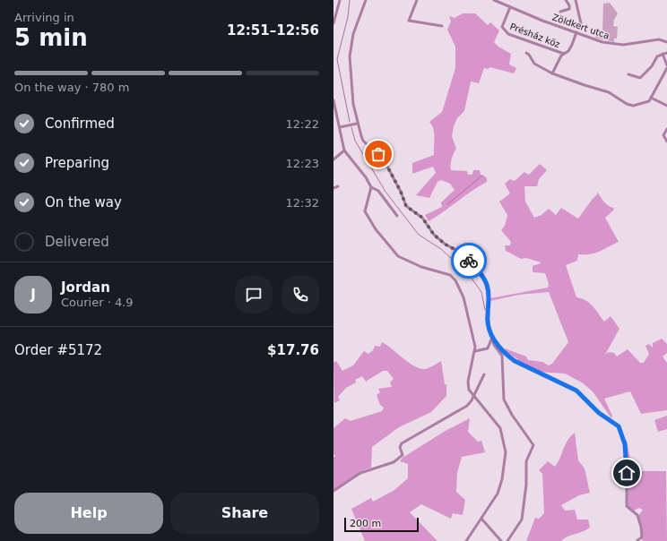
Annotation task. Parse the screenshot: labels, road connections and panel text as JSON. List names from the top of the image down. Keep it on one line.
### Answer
{"streets":{"street":["Zöldkert utca","Présház köz"]},"crossings":[["Zöldkert utca","Présház köz"]],"scale_bar":"200 m","page":{"heading":["5 min","Arriving in","12:51–12:56"],"panel":["Jordan","Courier · 4.9","Order #5172","$17.76"],"bar":"On the way · 780 m","list":[["Confirmed","12:22"],["Preparing","12:23"],["On the way","12:32"],"Delivered"],"round":"J","buttons":["Help","Share"],"scale":"200 m"}}
